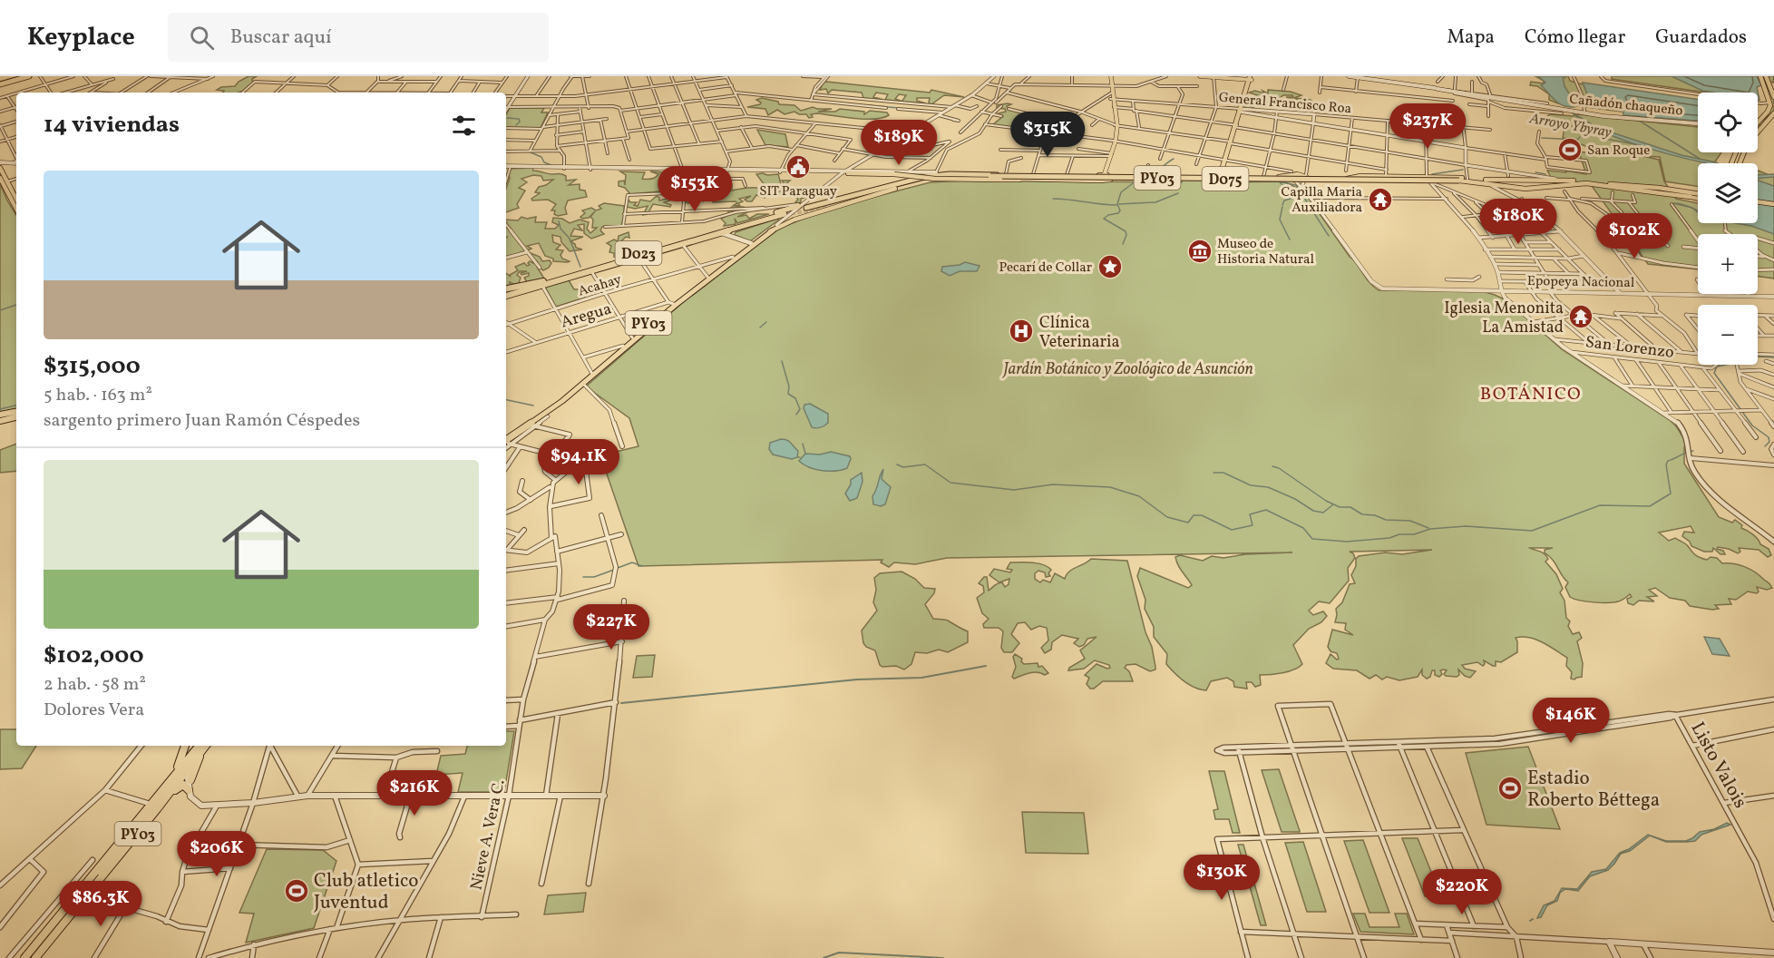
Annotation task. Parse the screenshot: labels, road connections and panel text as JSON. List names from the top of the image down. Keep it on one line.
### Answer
{"streets":{"highway":["PY03","D075","D023"],"main road":["Cañadón chaqueño"],"street":["General Francisco Roa","Epopeya Nacional","Acahay","Aregua","San Lorenzo","Listo Valois","Nieve A. Vera C."]},"crossings":[["PY03","D075"],["PY03","Acahay"],["PY03","Aregua"]],"districts":["BOTÁNICO"],"water":["Arroyo Ybyray"],"parks":["Jardín Botánico y Zoológico de Asunción"],"places":{"sports":["San Roque","Estadio Roberto Béttega","Club atletico Juventud"],"public building":["SIT Paraguay"],"temple":["Capilla Maria Auxiliadora","Iglesia Menonita La Amistad"],"museum":["Museo de Historia Natural"],"place":["Pecarí de Collar"],"hospital":["Clínica Veterinaria"]},"page":{"header":"Keyplace","search":"Buscar aquí","nav":["Mapa","Cómo llegar","Guardados"],"map_buttons":["+","−"],"heading":"14 viviendas","price":["$237K","$315K","$189K","$153K","$180K","$102K","$94.1K","$227K","$146K","$216K","$206K","$130K","$220K","$86.3K"],"list":[{"name":"$315,000","note":"5 hab. · 163 m² · sargento primero Juan Ramón Céspedes"},{"name":"$102,000","note":"2 hab. · 58 m² · Dolores Vera"}]}}
